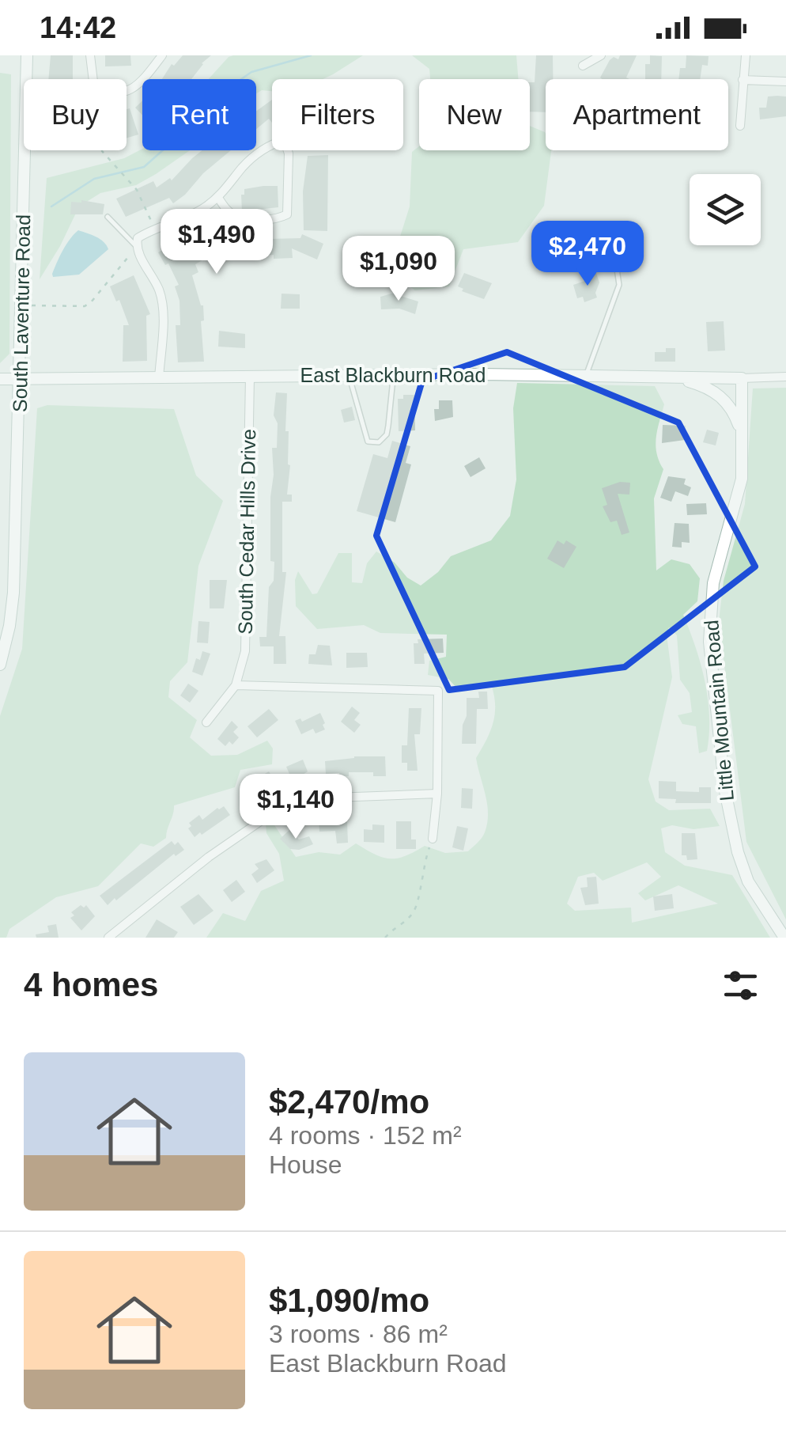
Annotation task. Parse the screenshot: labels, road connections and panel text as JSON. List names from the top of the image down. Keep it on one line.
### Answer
{"streets":{"street":["South Laventure Road","East Blackburn Road","South Cedar Hills Drive","Little Mountain Road"]},"crossings":[["South Laventure Road","East Blackburn Road"],["East Blackburn Road","South Cedar Hills Drive"],["East Blackburn Road","Little Mountain Road"]],"page":{"status":"14:42","chip":["Buy","Rent","Filters","New","Apartment"],"price":["$1,490","$2,470","$1,090","$1,140"],"heading":"4 homes","list":[{"name":"$2,470/mo","note":"4 rooms · 152 m² · House"},{"name":"$1,090/mo","note":"3 rooms · 86 m² · East Blackburn Road"}]}}
